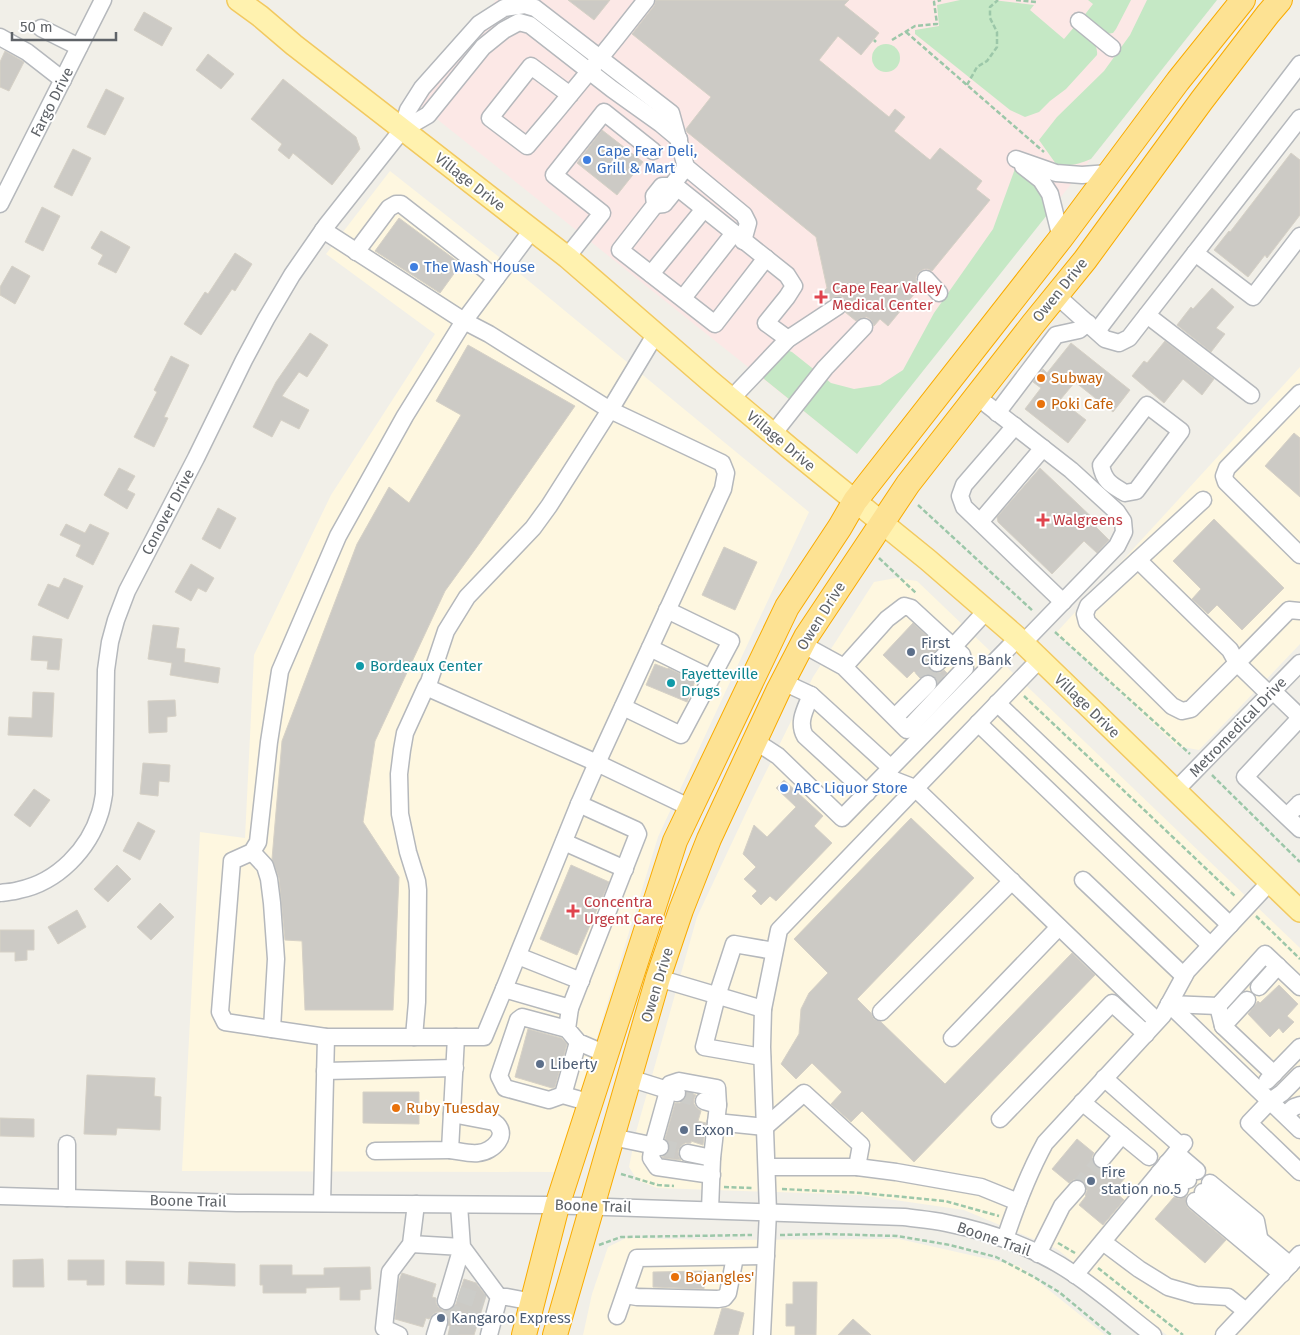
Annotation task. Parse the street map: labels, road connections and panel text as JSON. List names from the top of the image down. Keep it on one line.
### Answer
{"streets":{"highway":["Owen Drive"],"main road":["Village Drive"],"street":["Fargo Drive","Conover Drive","Metromedical Drive","Boone Trail"]},"crossings":[["Village Drive","Owen Drive"],["Village Drive","Conover Drive"],["Village Drive","Metromedical Drive"],["Owen Drive","Boone Trail"]],"places":{"other":["Cape Fear Deli, Grill & Mart","The Wash House","Subway","Poki Cafe","First Citizens Bank","Bordeaux Center","Fayetteville Drugs","ABC Liquor Store","Liberty","Ruby Tuesday","Exxon","Fire station no.5","Bojangles'","Kangaroo Express"],"health":["Cape Fear Valley Medical Center","Walgreens","Concentra Urgent Care"]},"scale_bar":"50 m"}
